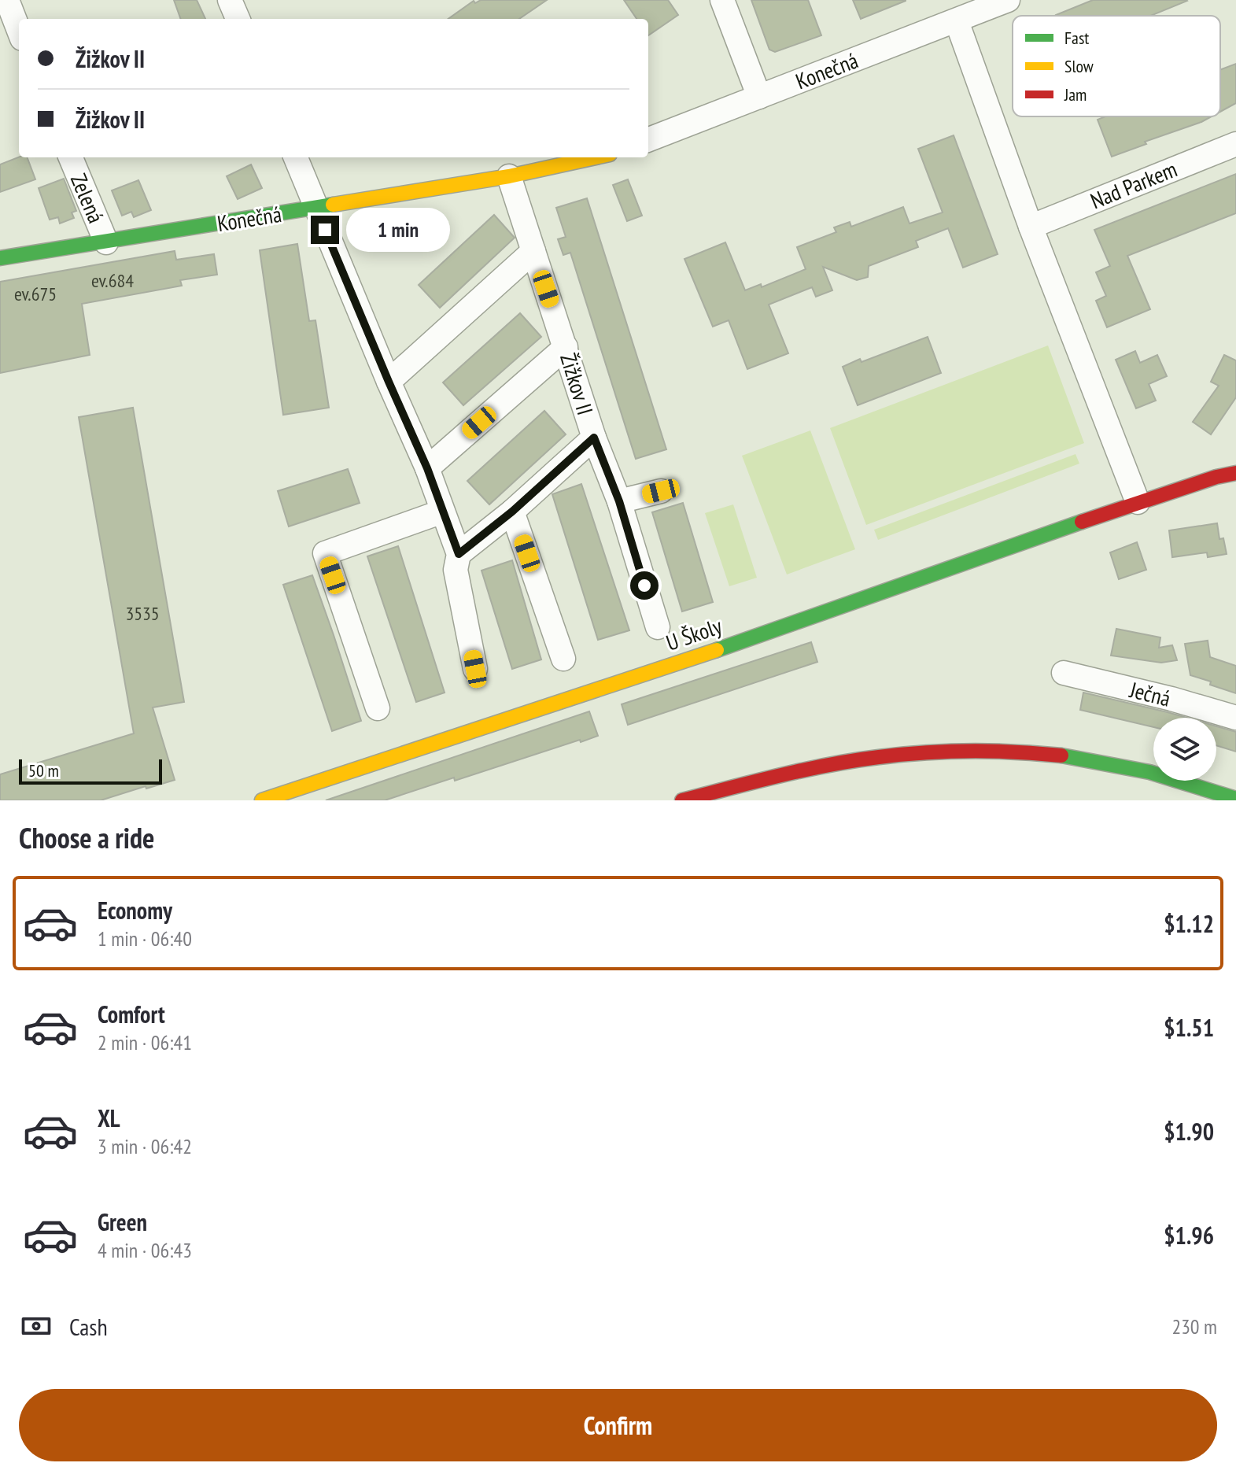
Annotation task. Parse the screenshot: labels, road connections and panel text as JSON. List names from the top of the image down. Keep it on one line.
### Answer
{"streets":{"street":["Konečná","Nad Parkem","Zelená","Žižkov II","U Školy","Ječná"]},"crossings":[["Konečná","Zelená"],["Konečná","Žižkov II"]],"house_numbers":["ev.684","ev.675","3535"],"legend":["Fast","Slow","Jam"],"scale_bar":"50 m","page":{"banner":["Žižkov II","Žižkov II"],"bubble":"1 min","scale":"50 m","heading":"Choose a ride","list":[{"name":"Economy","note":"1 min · 06:40","value":"$1.12"},{"name":"Comfort","note":"2 min · 06:41","value":"$1.51"},{"name":"XL","note":"3 min · 06:42","value":"$1.90"},{"name":"Green","note":"4 min · 06:43","value":"$1.96"}],"pay":["Cash","230 m"],"buttons":"Confirm"}}
